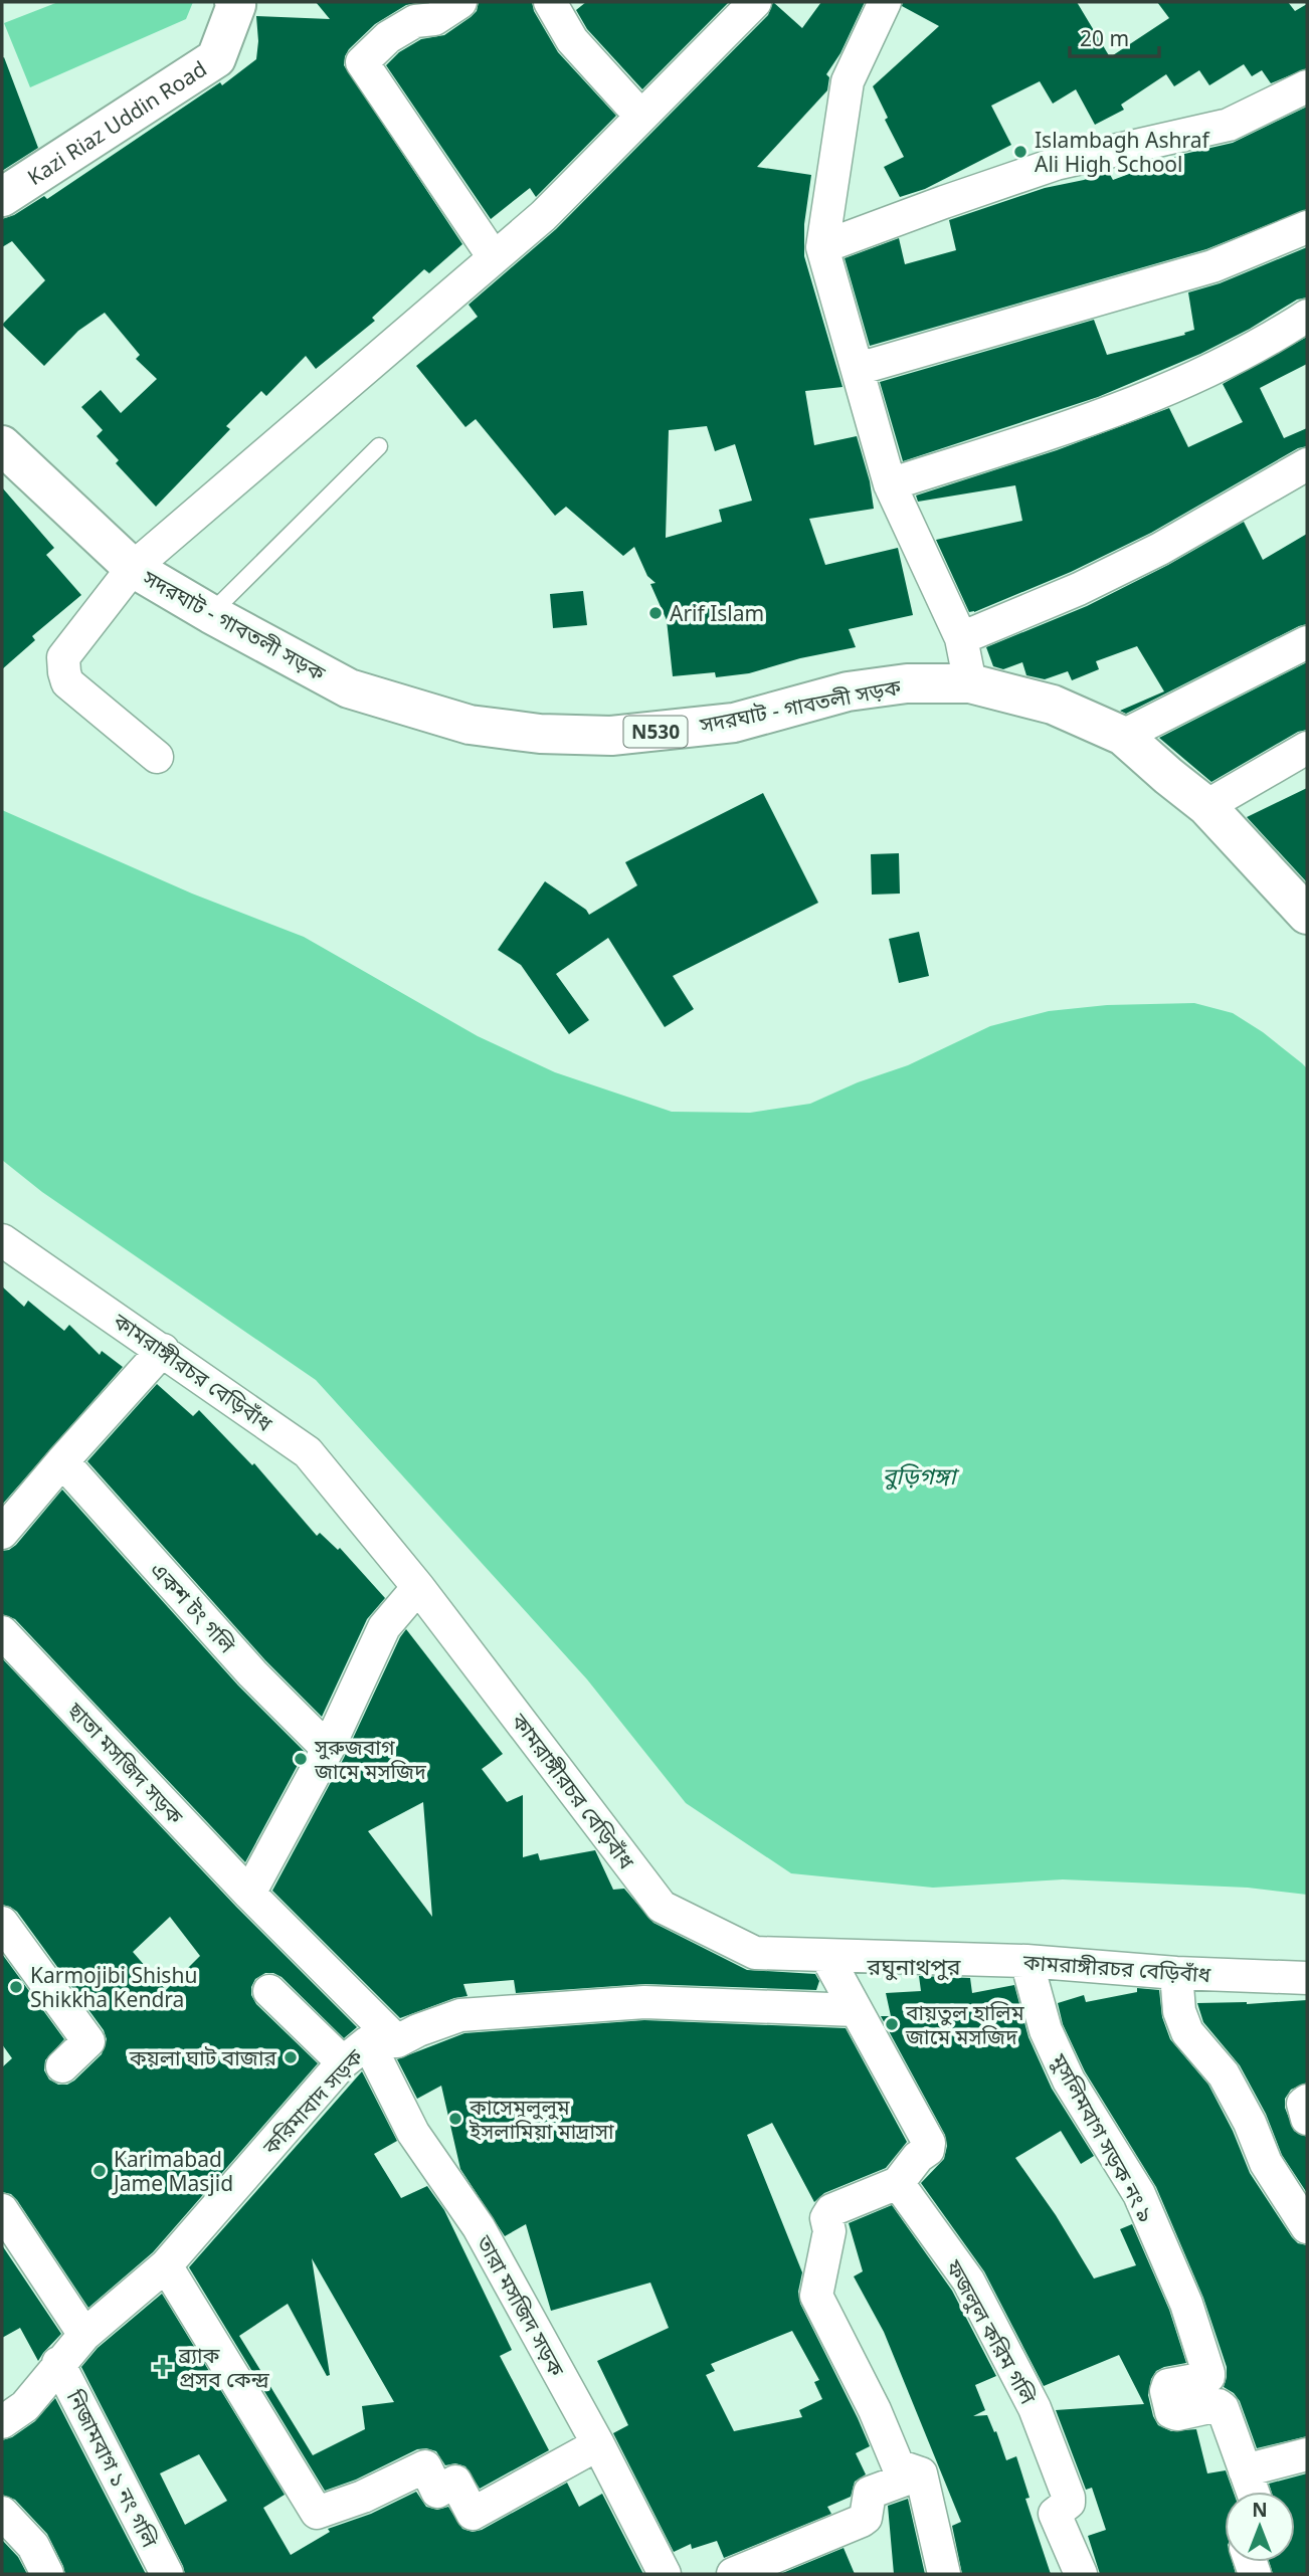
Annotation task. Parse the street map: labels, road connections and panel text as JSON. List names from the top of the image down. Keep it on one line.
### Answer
{"streets":{"main road":["Kazi Riaz Uddin Road","সদরঘাট - গাবতলী সড়ক","N530"],"street":["কামরাঙ্গীরচর বেড়িবাঁধ","একশ টং গলি","ছাতা মসজিদ সড়ক","করিমাবাদ সড়ক","মুসলিমবাগ সড়ক নং ৯","তারা মসজিদ সড়ক","ফজলুল করিম গলি","নিজামবাগ ১ নং গলি"]},"crossings":[["কামরাঙ্গীরচর বেড়িবাঁধ","মুসলিমবাগ সড়ক নং ৯"],["ছাতা মসজিদ সড়ক","করিমাবাদ সড়ক"],["ছাতা মসজিদ সড়ক","তারা মসজিদ সড়ক"],["করিমাবাদ সড়ক","তারা মসজিদ সড়ক"],["করিমাবাদ সড়ক","নিজামবাগ ১ নং গলি"]],"districts":["রঘুনাথপুর"],"water":["বুড়িগঙ্গা"],"places":{"other":["Islambagh Ashraf Ali High School","Arif Islam","সুরুজবাগ জামে মসজিদ","Karmojibi Shishu Shikkha Kendra","বায়তুল হালিম জামে মসজিদ","কয়লা ঘাট বাজার","কাসেমুলুলুম ইসলামিয়া মাদ্রাসা","Karimabad Jame Masjid"],"health":["ব্র্যাক প্রসব কেন্দ্র"]},"scale_bar":"20 m","north":"top"}
